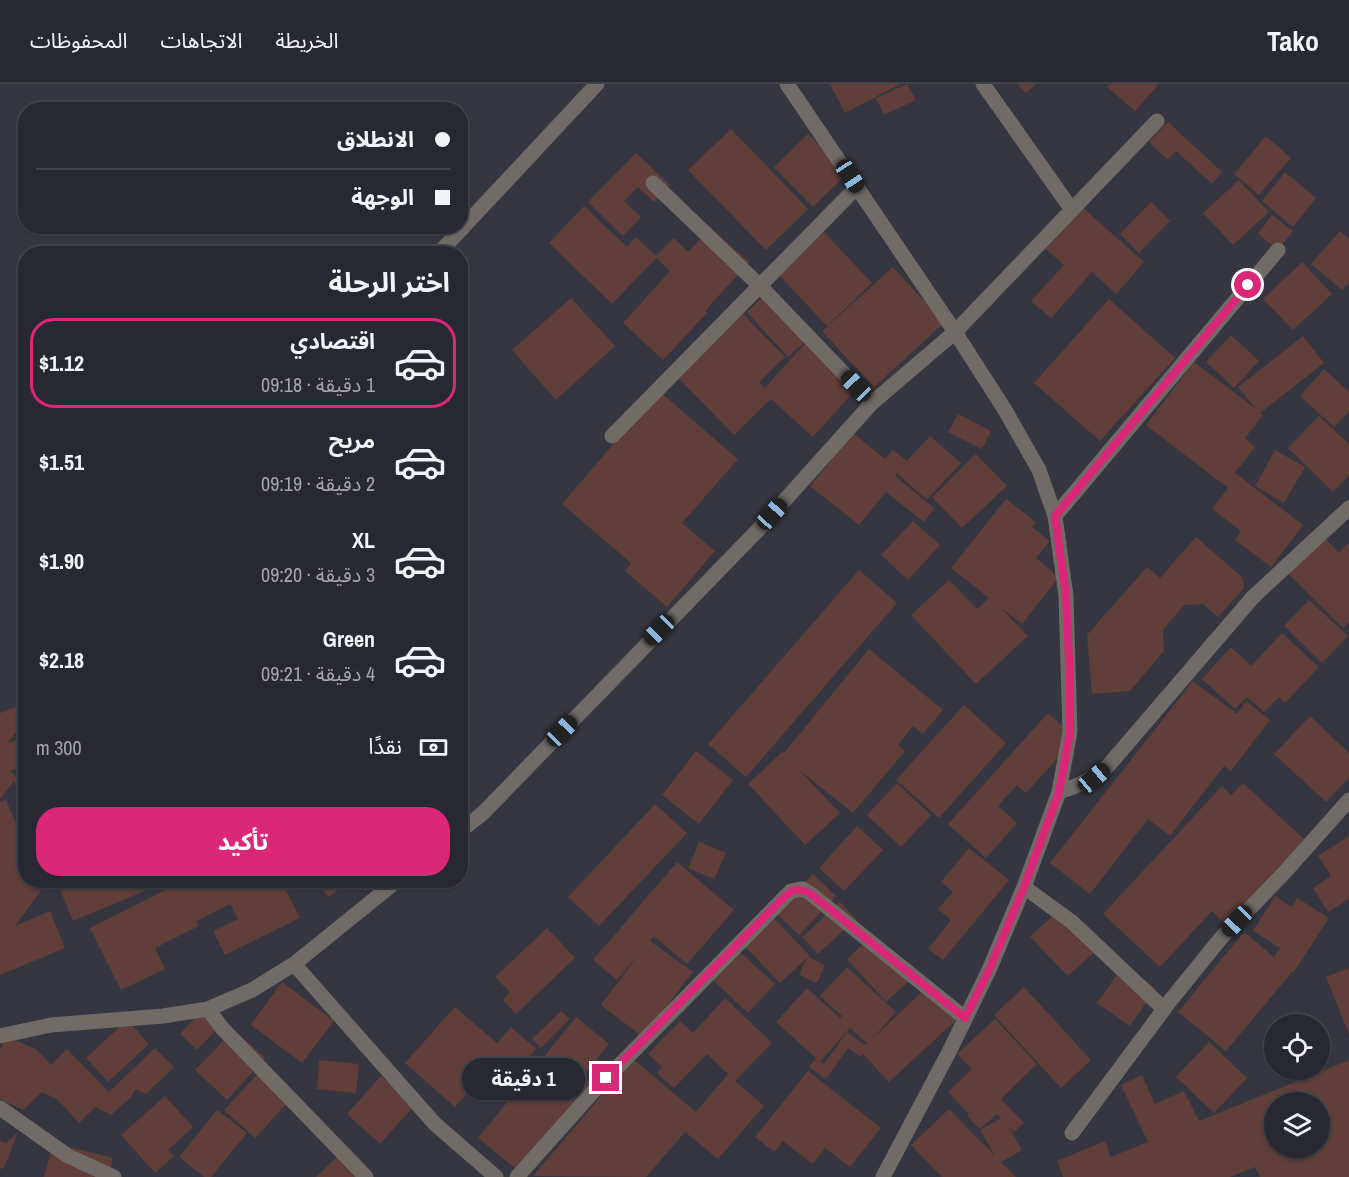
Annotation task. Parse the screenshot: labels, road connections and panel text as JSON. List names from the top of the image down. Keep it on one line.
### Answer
{"page":{"header":"Tako","nav":["الخريطة","الاتجاهات","المحفوظات"],"banner":["الانطلاق","الوجهة"],"heading":"اختر الرحلة","list":[{"name":"اقتصادي","note":"1 دقيقة · 09:18","value":"$1.12"},{"name":"مريح","note":"2 دقيقة · 09:19","value":"$1.51"},{"name":"XL","note":"3 دقيقة · 09:20","value":"$1.90"},{"name":"Green","note":"4 دقيقة · 09:21","value":"$2.18"}],"pay":["نقدًا","300 m"],"buttons":"تأكيد","bubble":"1 دقيقة"}}
